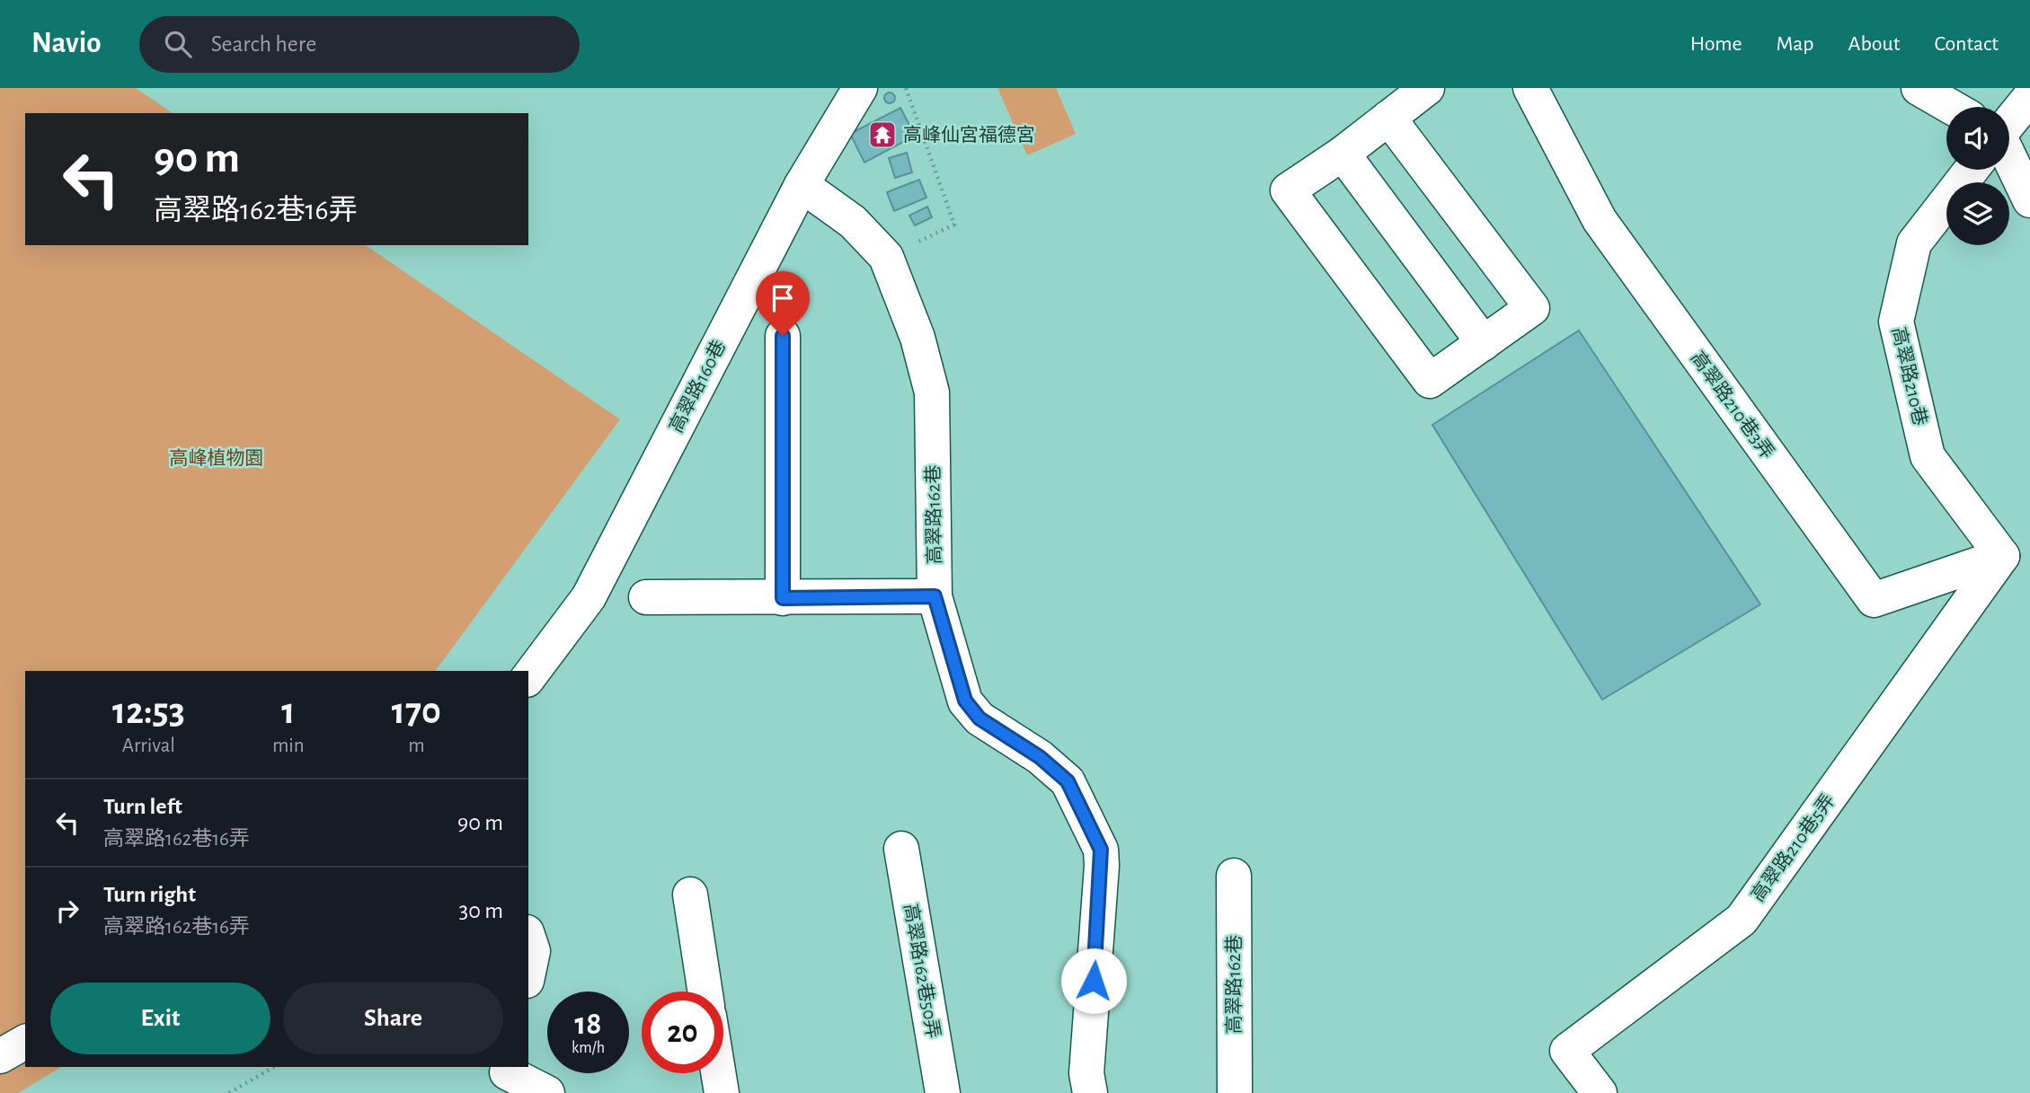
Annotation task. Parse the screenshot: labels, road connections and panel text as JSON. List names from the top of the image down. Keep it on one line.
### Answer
{"streets":{"street":["高翠路210巷","高翠路160巷","高翠路210巷3弄","高翠路162巷","高翠路210巷5弄","高翠路162巷50弄"]},"crossings":[["高翠路210巷","高翠路210巷3弄"],["高翠路210巷","高翠路210巷5弄"],["高翠路160巷","高翠路162巷"],["高翠路210巷3弄","高翠路210巷5弄"]],"parks":["高峰植物園"],"places":{"temple":["高峰仙宮福德宮"]},"page":{"header":"Navio","search":"Search here","nav":["Home","Map","About","Contact"],"turn":["90 m","高翠路162巷16弄"],"eta":["12:53","Arrival","1","min","170","m"],"list":[{"name":"Turn left","note":"高翠路162巷16弄","value":"90 m"},{"name":"Turn right","note":"高翠路162巷16弄","value":"30 m"}],"buttons":["Exit","Share"],"speed":"18 km/h","limit":"20"}}
